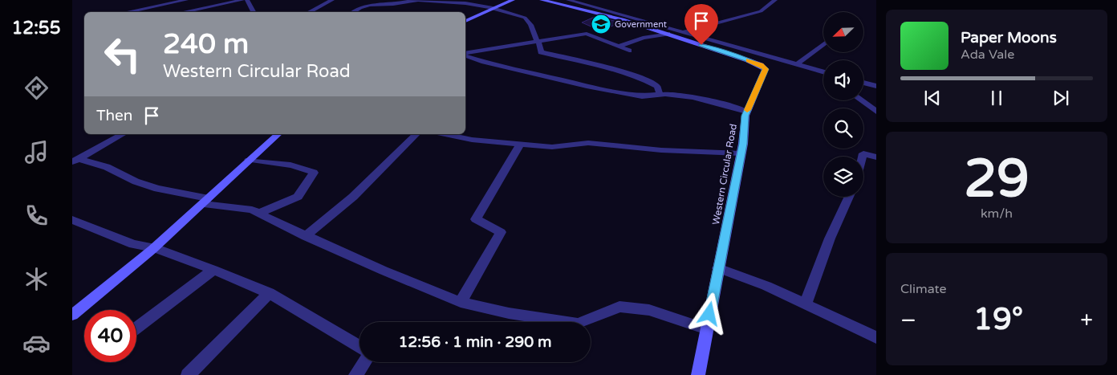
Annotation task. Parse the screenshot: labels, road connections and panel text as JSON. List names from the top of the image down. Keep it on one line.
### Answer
{"streets":{"street":["Western Circular Road"]},"places":{"school or university":["Government"]},"north":"bottom left","page":{"tabs":"12:55","turn":["240 m","Western Circular Road"],"song":["Paper Moons","Ada Vale"],"then":"Then","tile":[["29","km/h"],"Climate"],"heat":["−","19°","+"],"limit":"40","trip":"12:56 · 1 min · 290 m"}}
